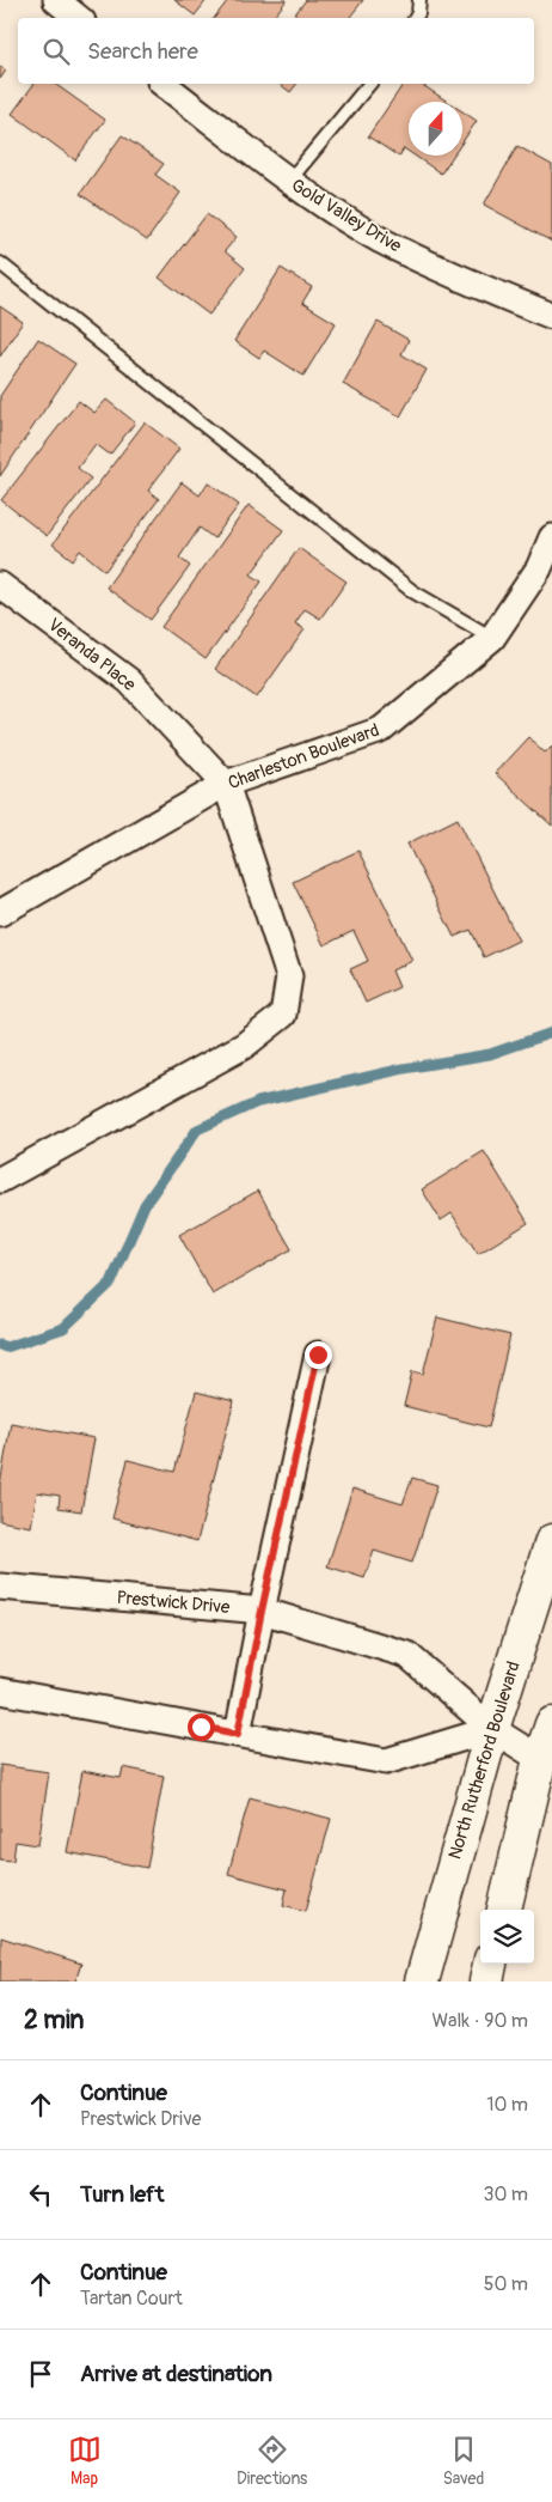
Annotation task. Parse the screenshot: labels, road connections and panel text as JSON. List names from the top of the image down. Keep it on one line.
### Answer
{"streets":{"main road":["North Rutherford Boulevard"],"street":["Gold Valley Drive","Veranda Place","Charleston Boulevard","Prestwick Drive"]},"crossings":[["Veranda Place","Charleston Boulevard"],["Prestwick Drive","North Rutherford Boulevard"]],"north":"top","page":{"search":"Search here","heading":["2 min","Walk · 90 m"],"list":[["Continue","Prestwick Drive","10 m"],["Turn left","30 m"],["Continue","Tartan Court","50 m"],"Arrive at destination"],"nav":["Map","Directions","Saved"]}}
